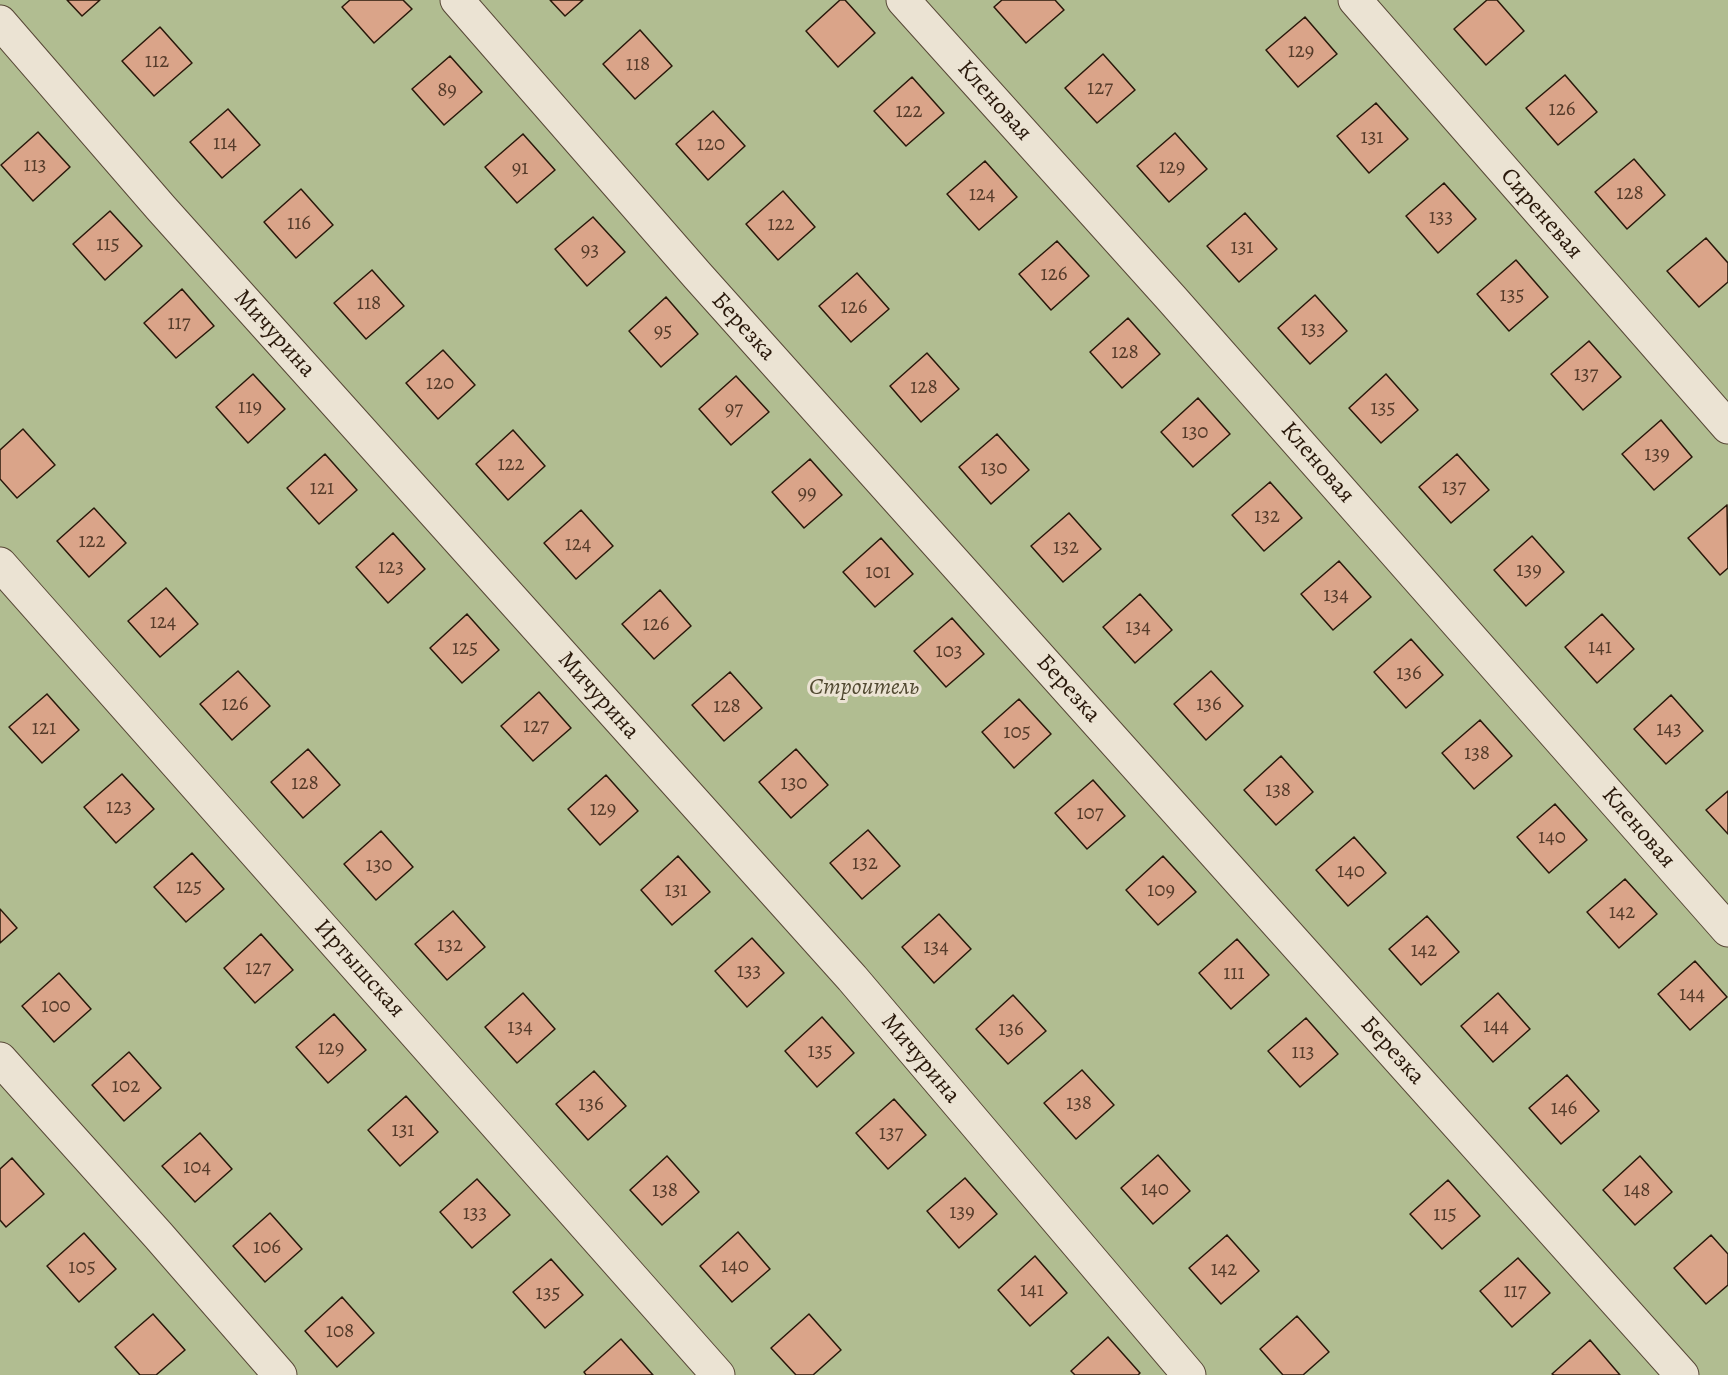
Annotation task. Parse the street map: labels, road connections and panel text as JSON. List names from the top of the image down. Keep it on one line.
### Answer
{"streets":{"street":["Кленовая","Сиреневая","Березка","Мичурина","Иртышская"]},"parks":["Строитель"],"house_numbers":["129","112","118","127","89","126","122","131","114","120","113","129","91","128","124","133","116","122","115","131","93","126","135","118","126","117","133","95","128","137","120","128","119","135","97","130","139","122","130","137","121","99","132","122","124","132","123","139","101","134","124","126","134","141","125","103","136","126","136","128","127","121","143","105","138","128","130","138","123","129","107","140","132","130","140","125","131","109","142","132","134","142","127","133","111","144","100","144","134","136","129","135","113","102","138","136","146","131","137","104","140","138","148","139","133","115","106","140","105","142","141","117","135","108"]}
